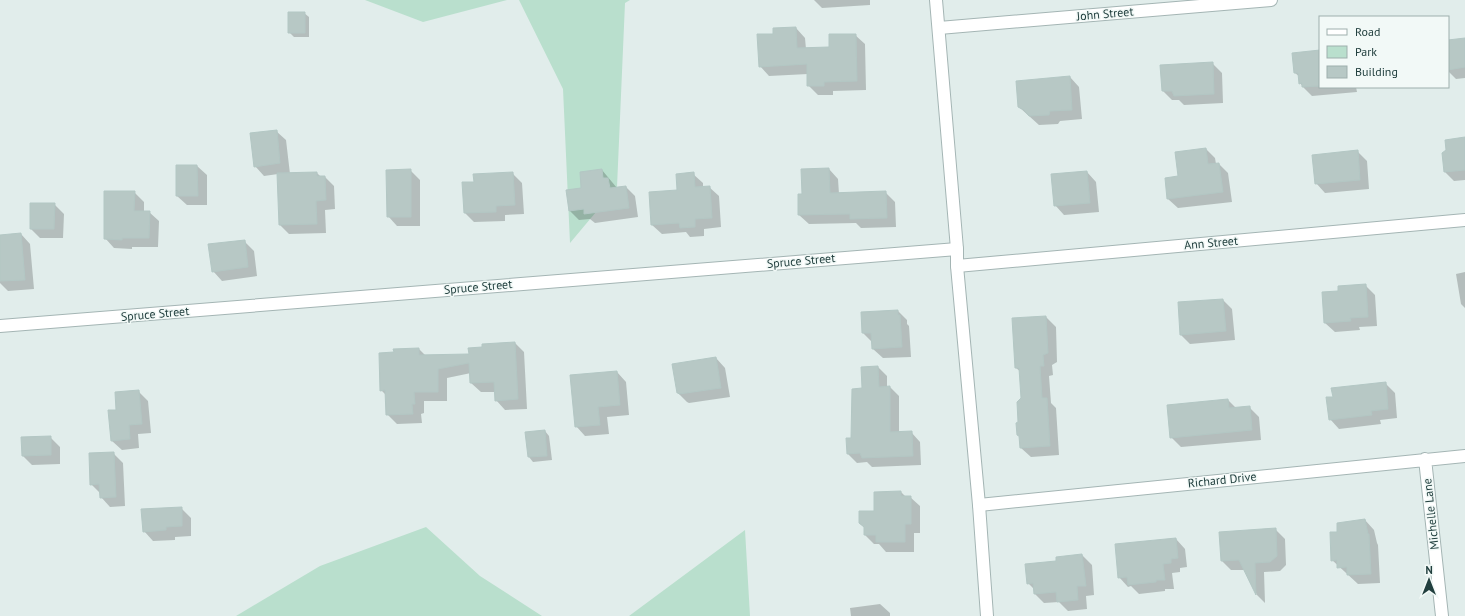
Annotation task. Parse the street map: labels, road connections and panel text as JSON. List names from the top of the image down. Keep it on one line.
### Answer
{"streets":{"street":["John Street","Ann Street","Spruce Street","Richard Drive","Michelle Lane"]},"crossings":[["Richard Drive","Michelle Lane"]],"legend":["Road","Park","Building"],"north":"top"}
